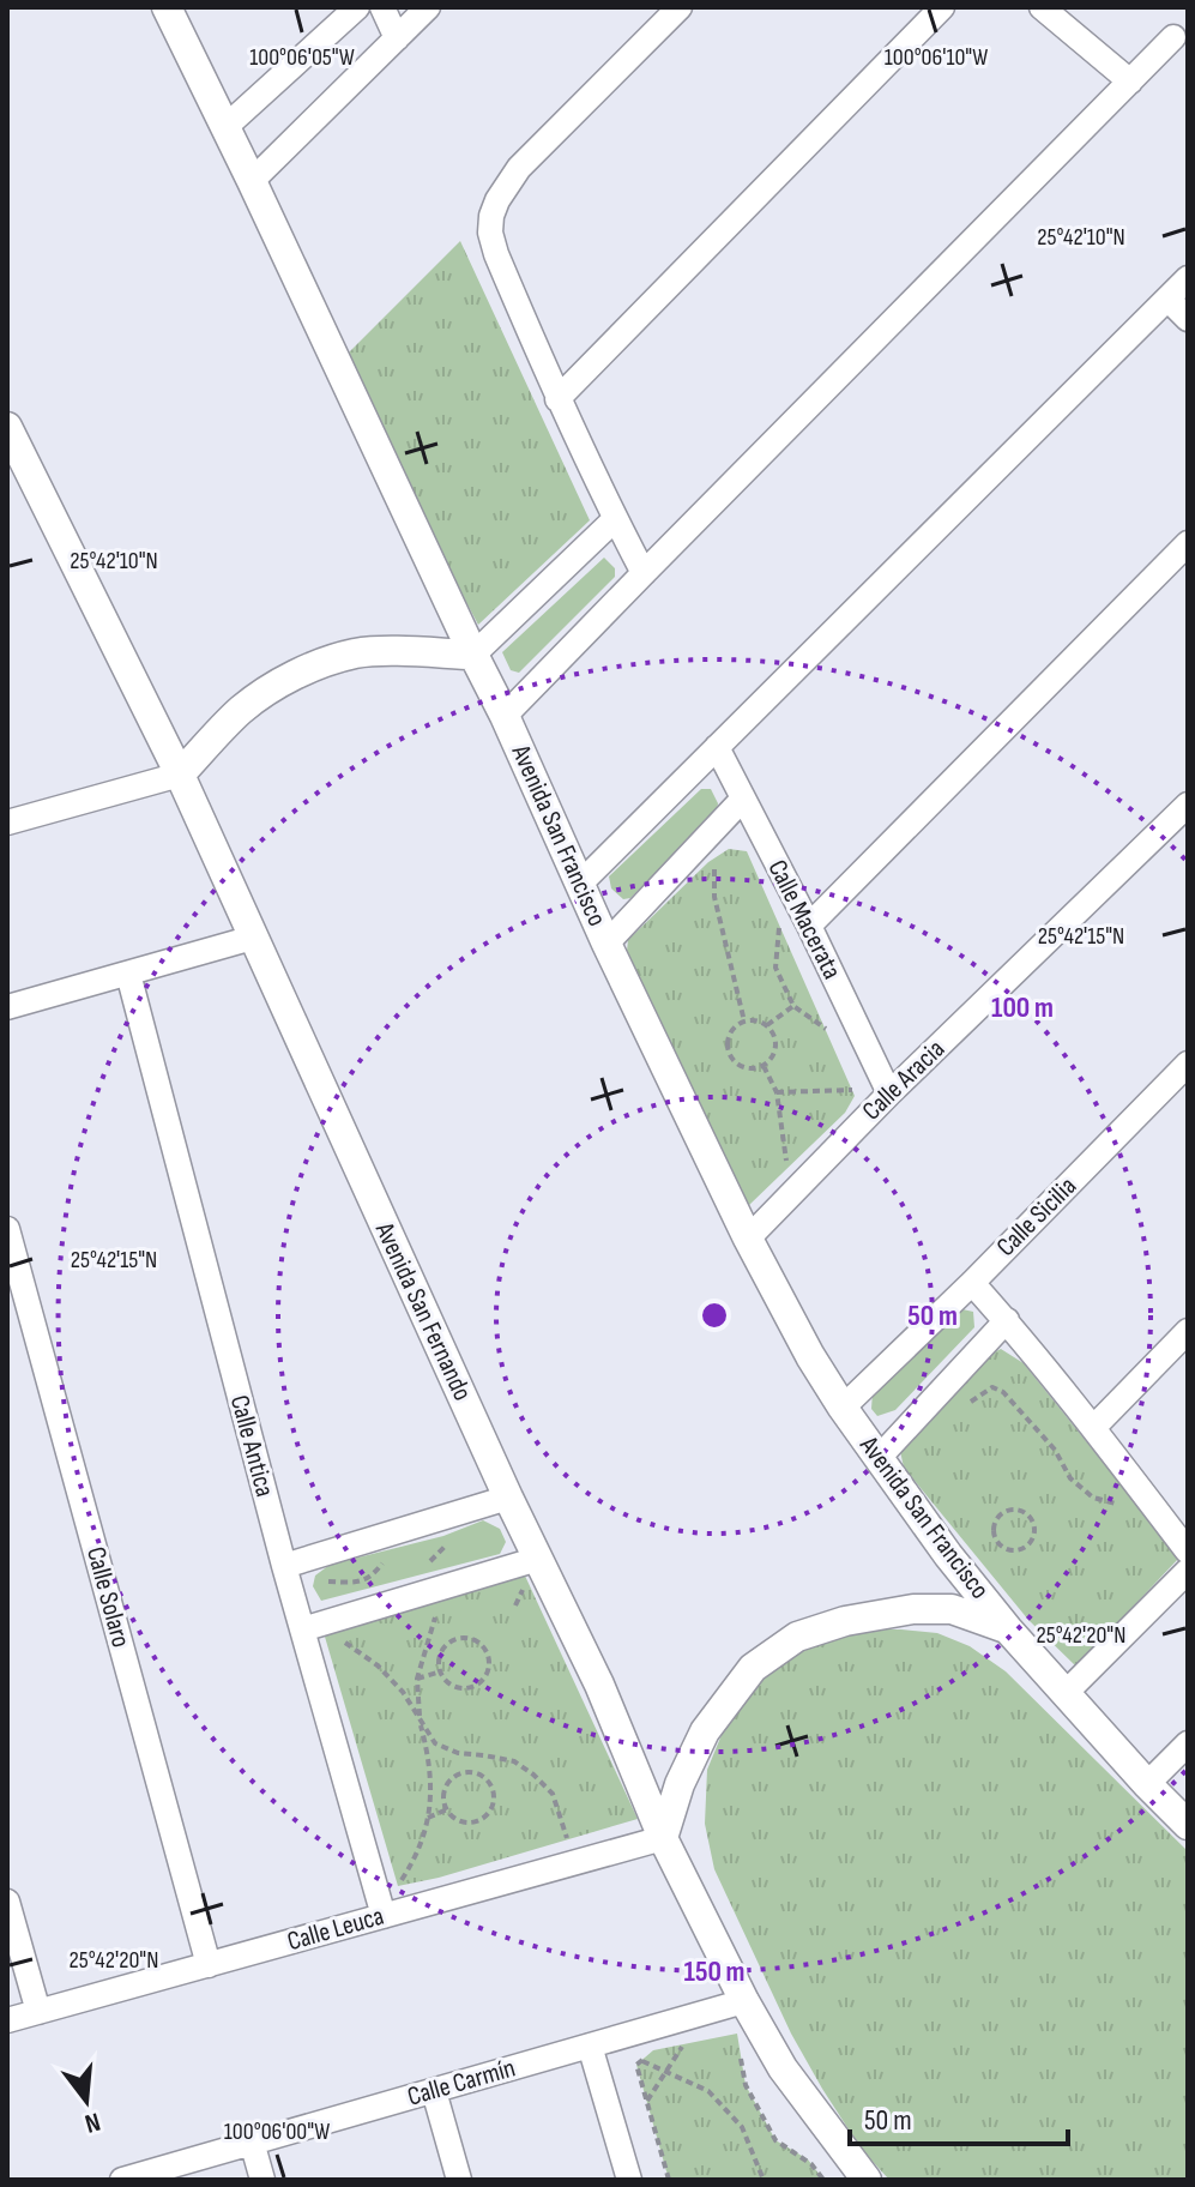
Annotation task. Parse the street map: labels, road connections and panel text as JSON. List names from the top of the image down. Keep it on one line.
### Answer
{"streets":{"street":["Avenida San Francisco","Calle Macerata","Calle Aracia","Calle Sicilia","Avenida San Fernando","Calle Antica","Calle Solaro","Calle Leuca","Calle Carmín"]},"crossings":[["Avenida San Francisco","Calle Aracia"],["Avenida San Francisco","Calle Sicilia"],["Calle Macerata","Calle Aracia"],["Avenida San Fernando","Calle Leuca"],["Avenida San Fernando","Calle Carmín"],["Calle Antica","Calle Leuca"],["Calle Solaro","Calle Leuca"]],"scale_bar":"50 m","north":"bottom","coordinates":["100°06'05\"W","100°06'10\"W","25°42'10\"N","25°42'15\"N","25°42'20\"N","100°06'00\"W"],"rings":["100 m","50 m","150 m"]}
